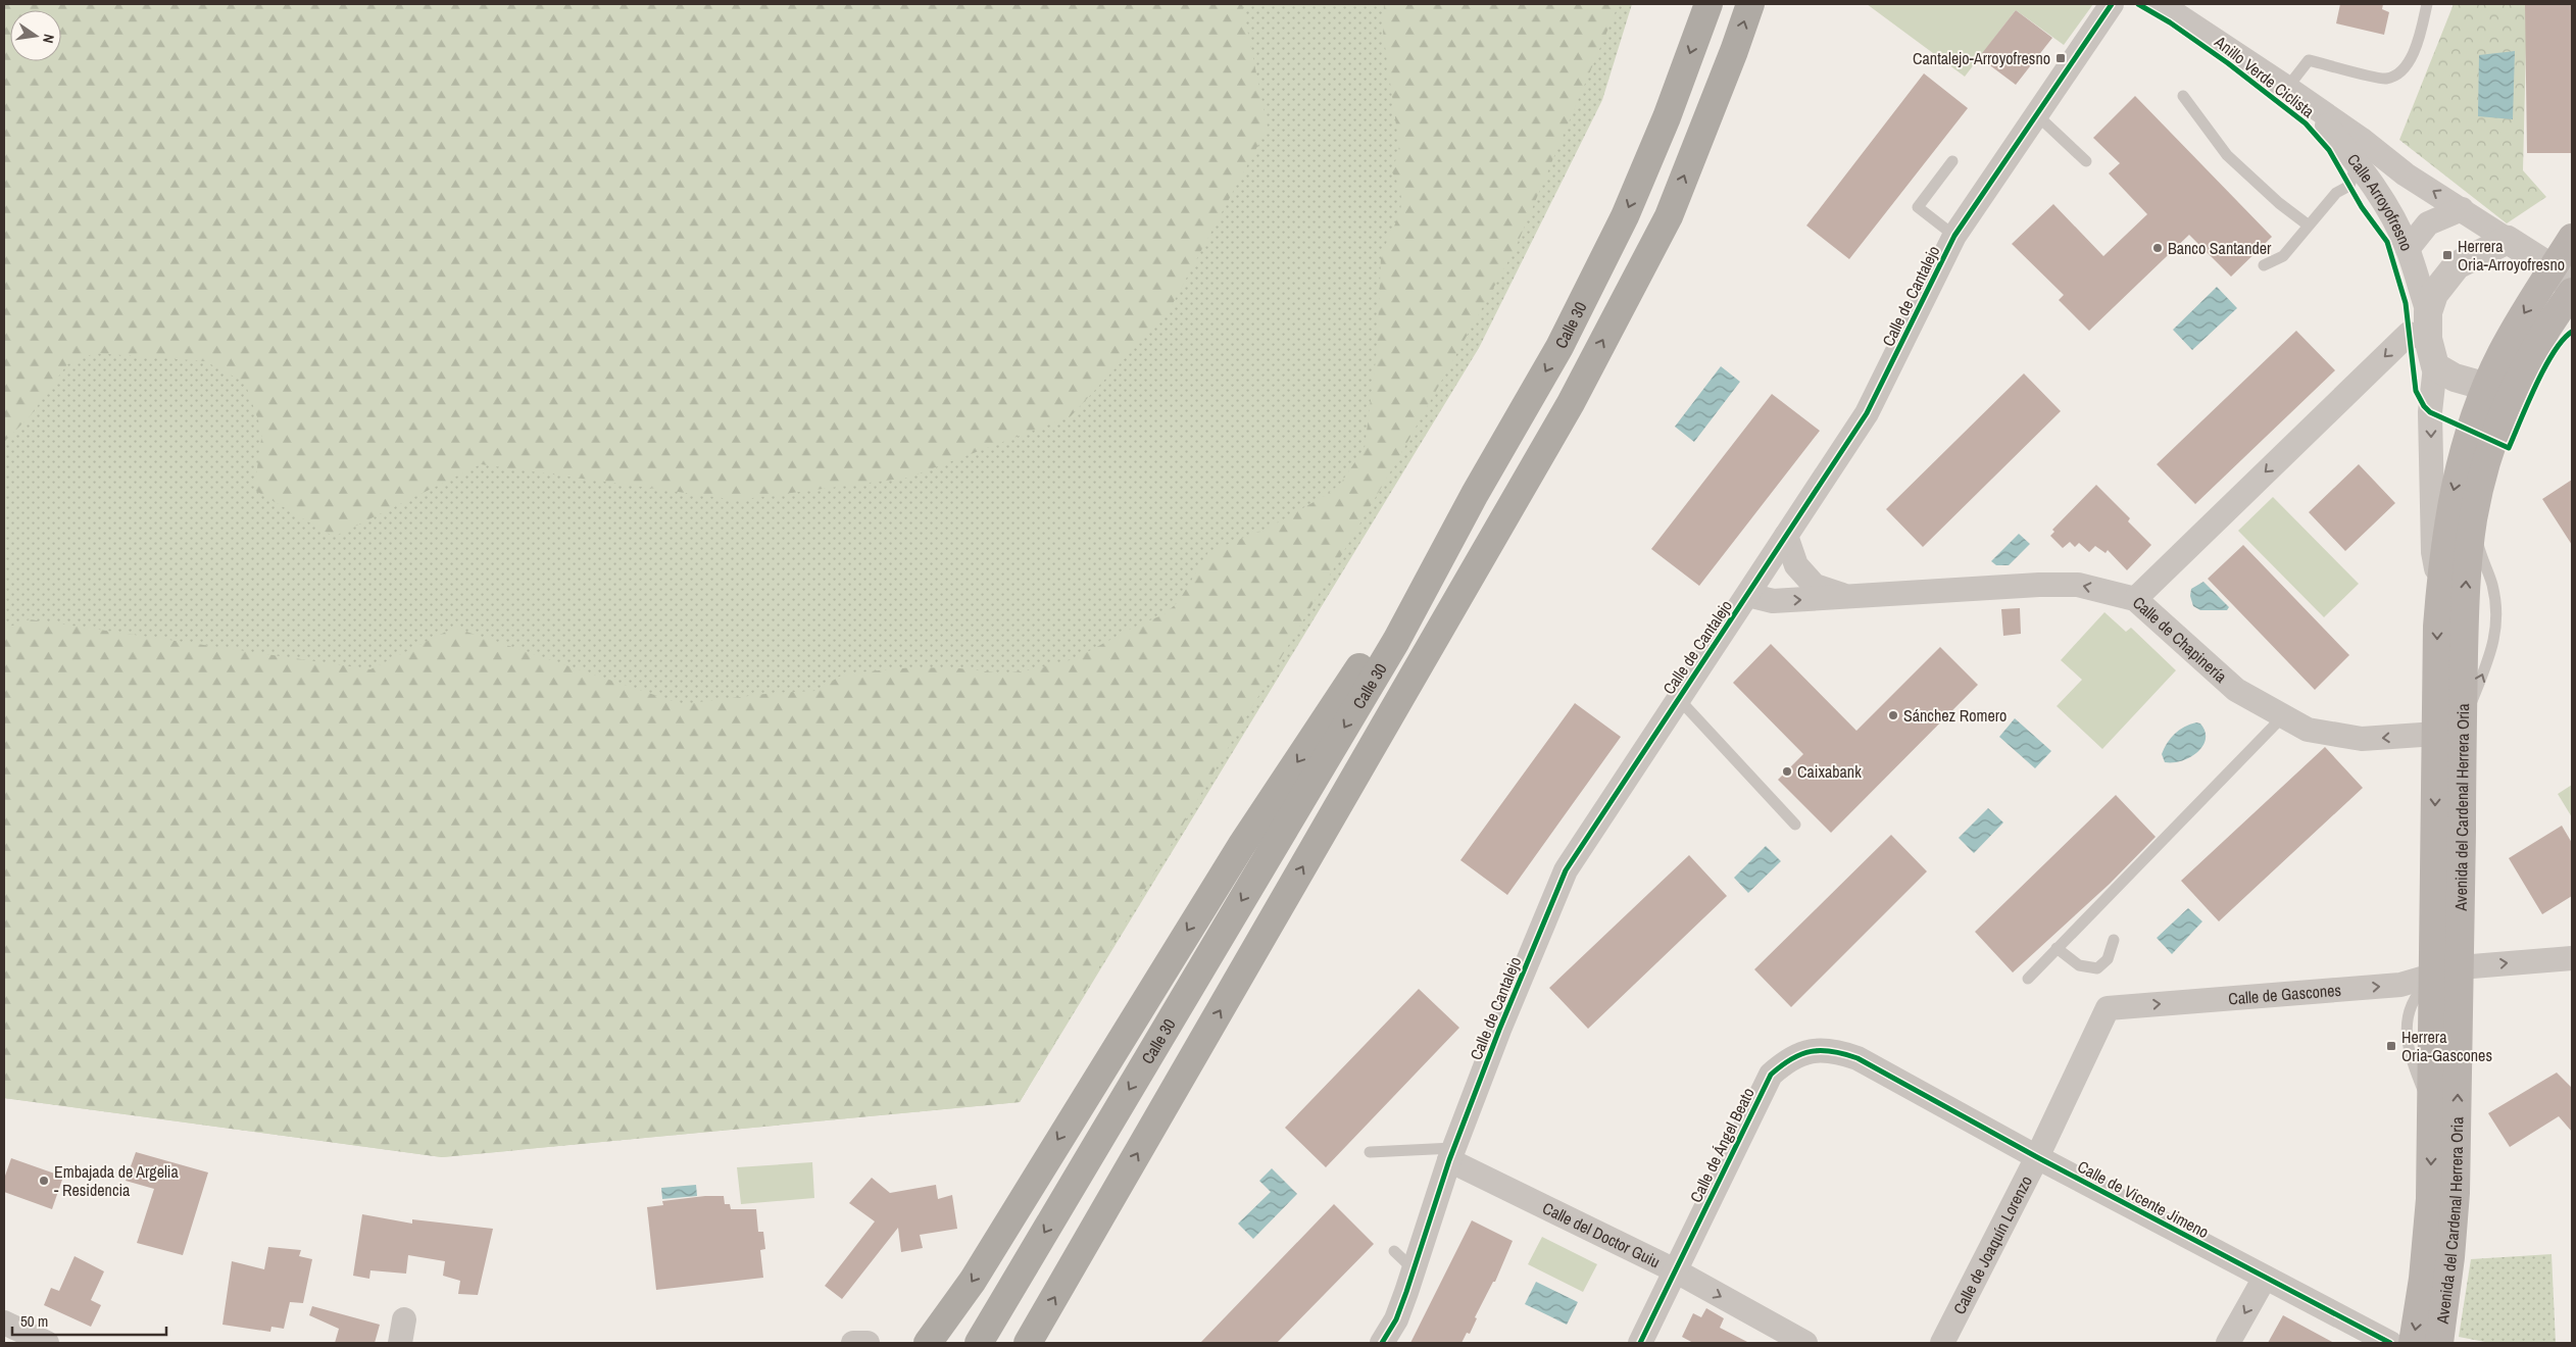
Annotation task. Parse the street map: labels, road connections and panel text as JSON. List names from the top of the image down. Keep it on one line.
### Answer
{"streets":{"highway":["Calle 30"],"main road":["Avenida del Cardenal Herrera Oria"],"street":["Calle Arroyofresno","Calle de Cantalejo","Calle de Chapinería","Calle de Gascones","Calle de Ángel Beato","Calle de Vicente Jimeno","Calle del Doctor Guiu","Calle de Joaquín Lorenzo"],"cycle path":["Anillo Verde Ciclista"]},"crossings":[["Calle de Cantalejo","Calle de Chapinería"],["Calle de Cantalejo","Calle del Doctor Guiu"],["Calle de Chapinería","Avenida del Cardenal Herrera Oria"],["Avenida del Cardenal Herrera Oria","Calle de Gascones"],["Calle de Gascones","Calle de Joaquín Lorenzo"],["Calle de Ángel Beato","Calle de Vicente Jimeno"],["Calle de Ángel Beato","Calle del Doctor Guiu"],["Calle de Vicente Jimeno","Calle de Joaquín Lorenzo"]],"one_way":["Calle de Gascones","Calle del Doctor Guiu"],"places":{"transit":["Cantalejo-Arroyofresno","Herrera Oria-Arroyofresno","Herrera Oria-Gascones"],"other":["Banco Santander","Sánchez Romero","Caixabank","Embajada de Argelia - Residencia"]},"scale_bar":"50 m","north":"right"}
